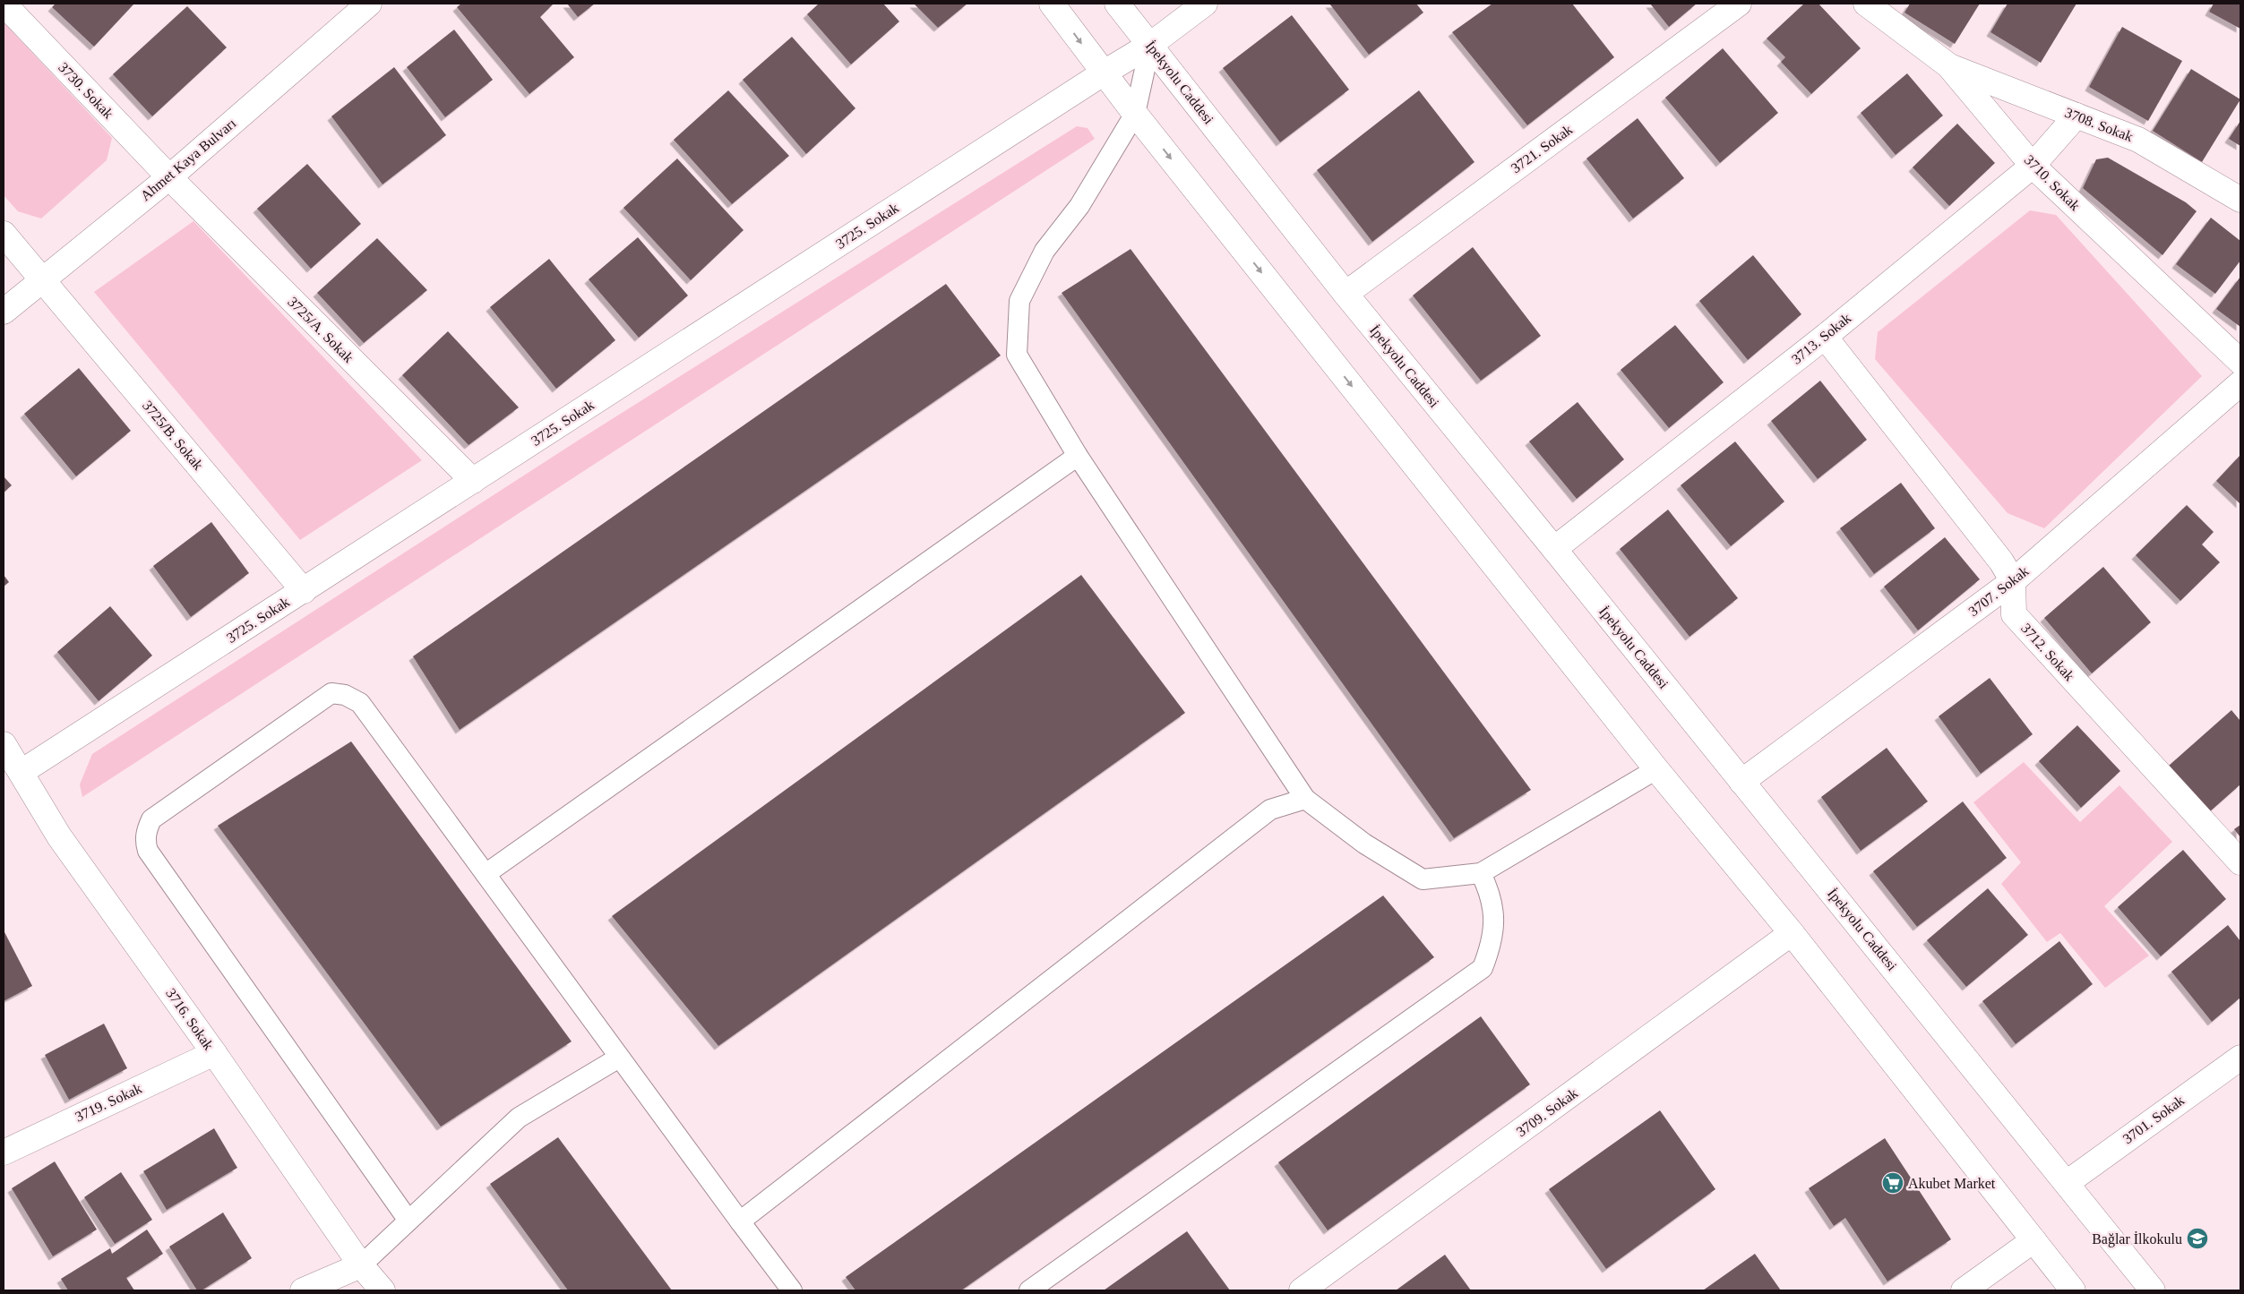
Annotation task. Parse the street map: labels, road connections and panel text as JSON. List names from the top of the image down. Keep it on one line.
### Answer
{"streets":{"street":["İpekyolu Caddesi","3730. Sokak","3708. Sokak","3721. Sokak","Ahmet Kaya Bulvarı","3710. Sokak","3725. Sokak","3725/A. Sokak","3713. Sokak","3725/B. Sokak","3707. Sokak","3712. Sokak","3716. Sokak","3719. Sokak","3709. Sokak","3701. Sokak"]},"crossings":[["İpekyolu Caddesi","3721. Sokak"],["İpekyolu Caddesi","3725. Sokak"],["İpekyolu Caddesi","3713. Sokak"],["İpekyolu Caddesi","3707. Sokak"],["İpekyolu Caddesi","3701. Sokak"],["3730. Sokak","Ahmet Kaya Bulvarı"],["3730. Sokak","3725/A. Sokak"],["3708. Sokak","3710. Sokak"],["3708. Sokak","3713. Sokak"],["Ahmet Kaya Bulvarı","3725/A. Sokak"],["Ahmet Kaya Bulvarı","3725/B. Sokak"],["3710. Sokak","3713. Sokak"],["3725. Sokak","3725/A. Sokak"],["3725. Sokak","3725/B. Sokak"],["3725. Sokak","3716. Sokak"],["3713. Sokak","3712. Sokak"],["3707. Sokak","3712. Sokak"],["3716. Sokak","3719. Sokak"]],"places":{"supermarket":["Akubet Market"],"school or university":["Bağlar İlkokulu"]}}
